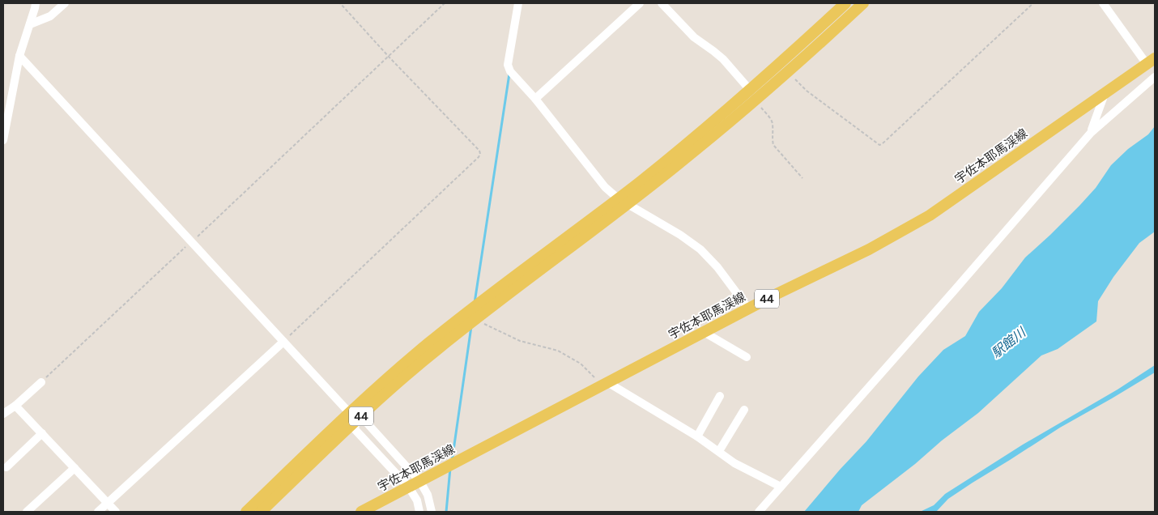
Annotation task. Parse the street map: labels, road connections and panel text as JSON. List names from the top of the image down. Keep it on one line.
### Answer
{"streets":{"main road":["宇佐本耶馬渓線","44"]},"water":["駅館川"]}
